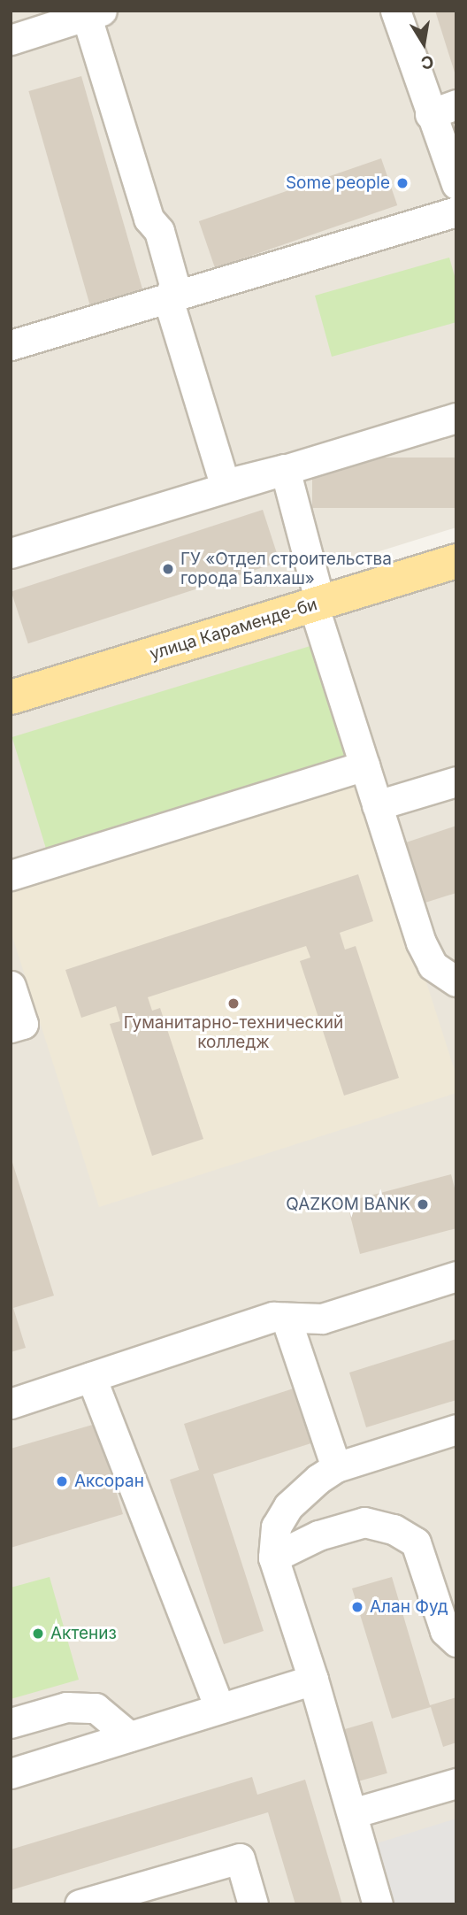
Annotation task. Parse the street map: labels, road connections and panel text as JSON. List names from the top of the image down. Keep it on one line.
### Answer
{"streets":{"main road":["улица Караменде-би"]},"places":["Some people","ГУ «Отдел строительства города Балхаш»","Гуманитарно-технический колледж","QAZKOM BANK","Аксоран","Алан Фуд","Актениз"],"north":"bottom"}
